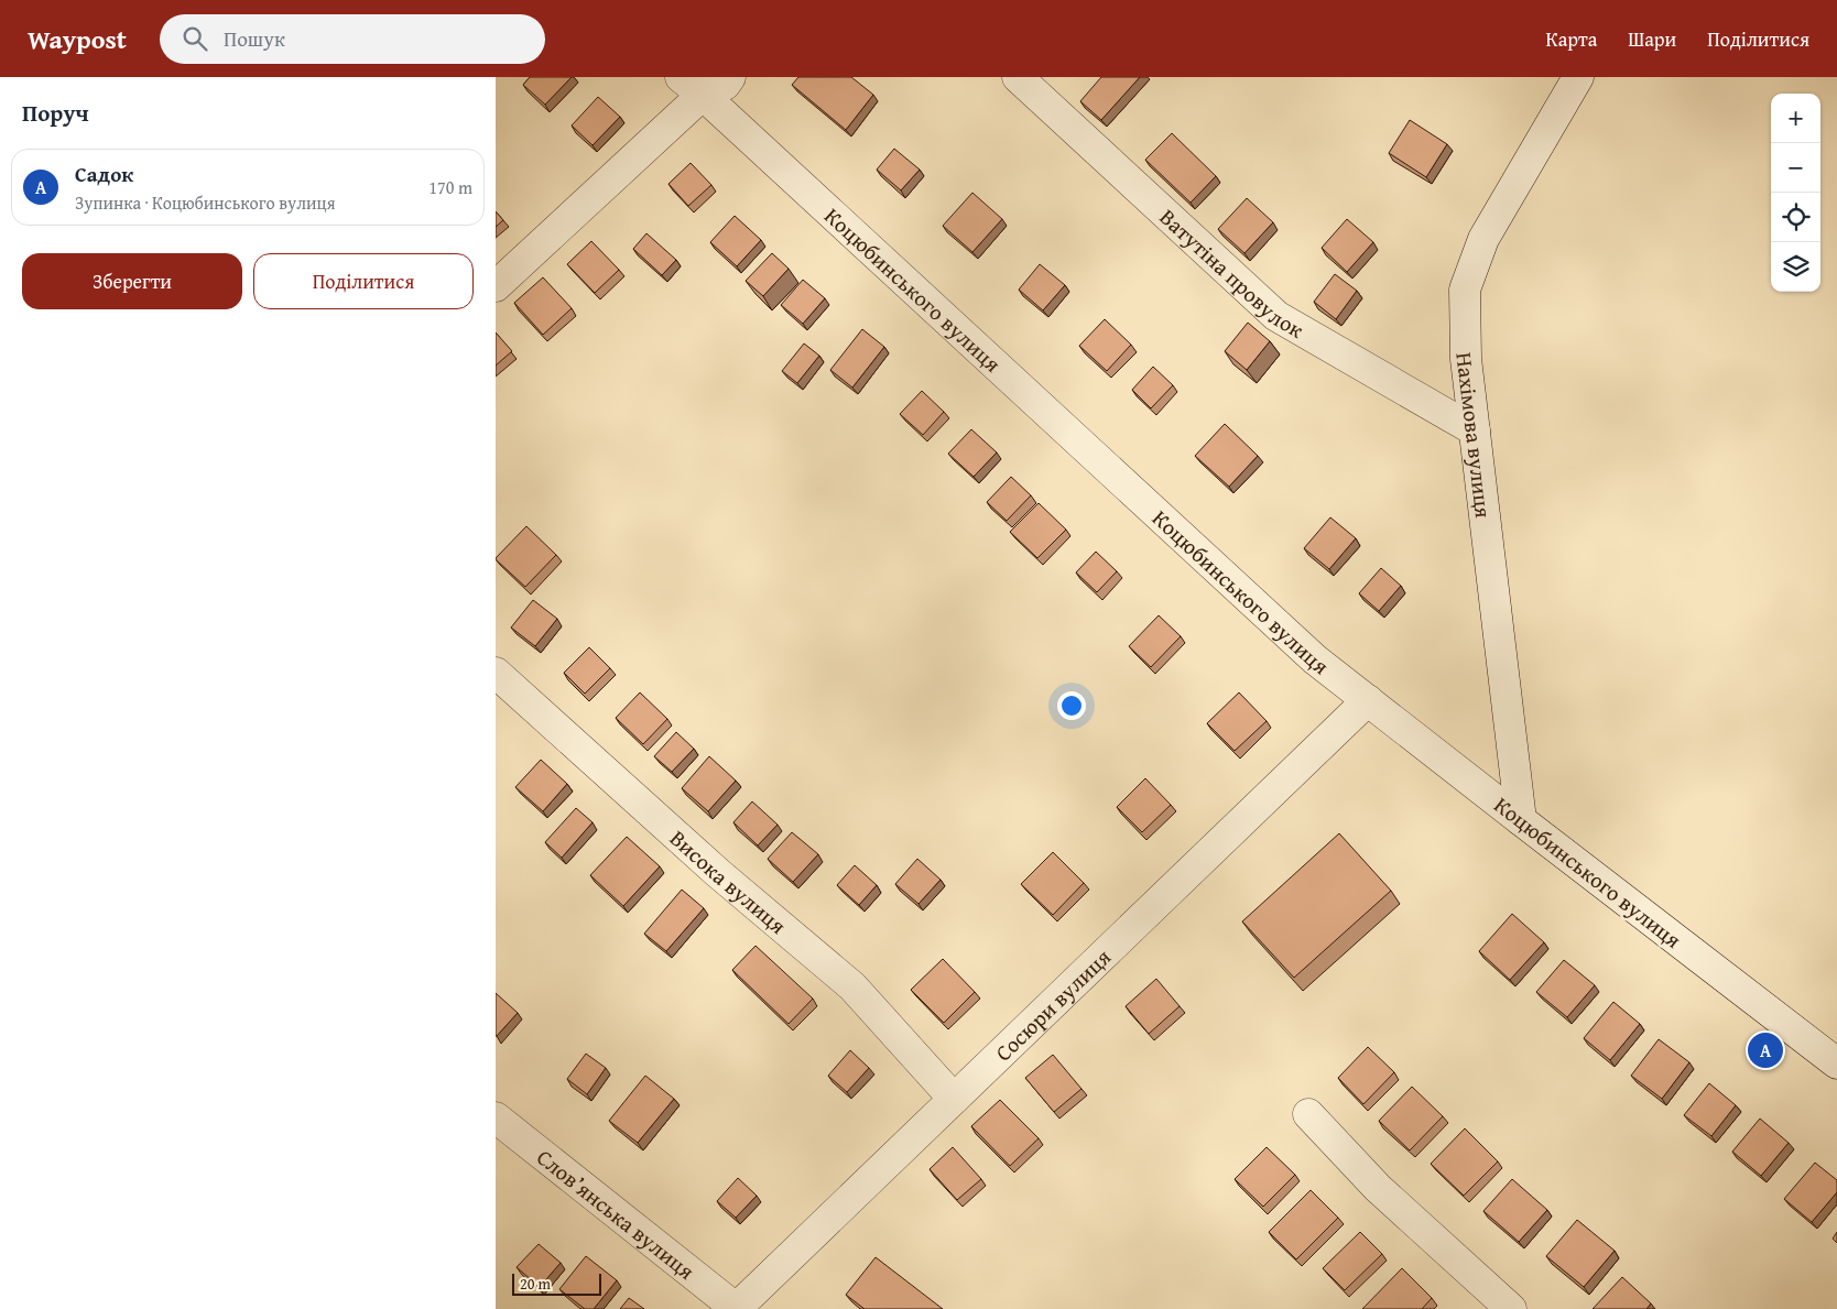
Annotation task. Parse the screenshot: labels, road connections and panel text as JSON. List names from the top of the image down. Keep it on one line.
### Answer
{"streets":{"street":["Ватутіна провулок","Коцюбинського вулиця","Нахімова вулиця","Висока вулиця","Сосюри вулиця","Слов’янська вулиця"]},"crossings":[["Ватутіна провулок","Нахімова вулиця"],["Коцюбинського вулиця","Нахімова вулиця"],["Коцюбинського вулиця","Сосюри вулиця"],["Висока вулиця","Сосюри вулиця"],["Сосюри вулиця","Слов’янська вулиця"]],"scale_bar":"20 m","page":{"header":"Waypost","search":"Пошук","nav":["Карта","Шари","Поділитися"],"heading":"Поруч","map_buttons":["+","−"],"list":[{"mark":"A","name":"Садок","note":"Зупинка · Коцюбинського вулиця","value":"170 m"}],"buttons":["Зберегти","Поділитися"],"pins":"A","scale":"20 m"}}
